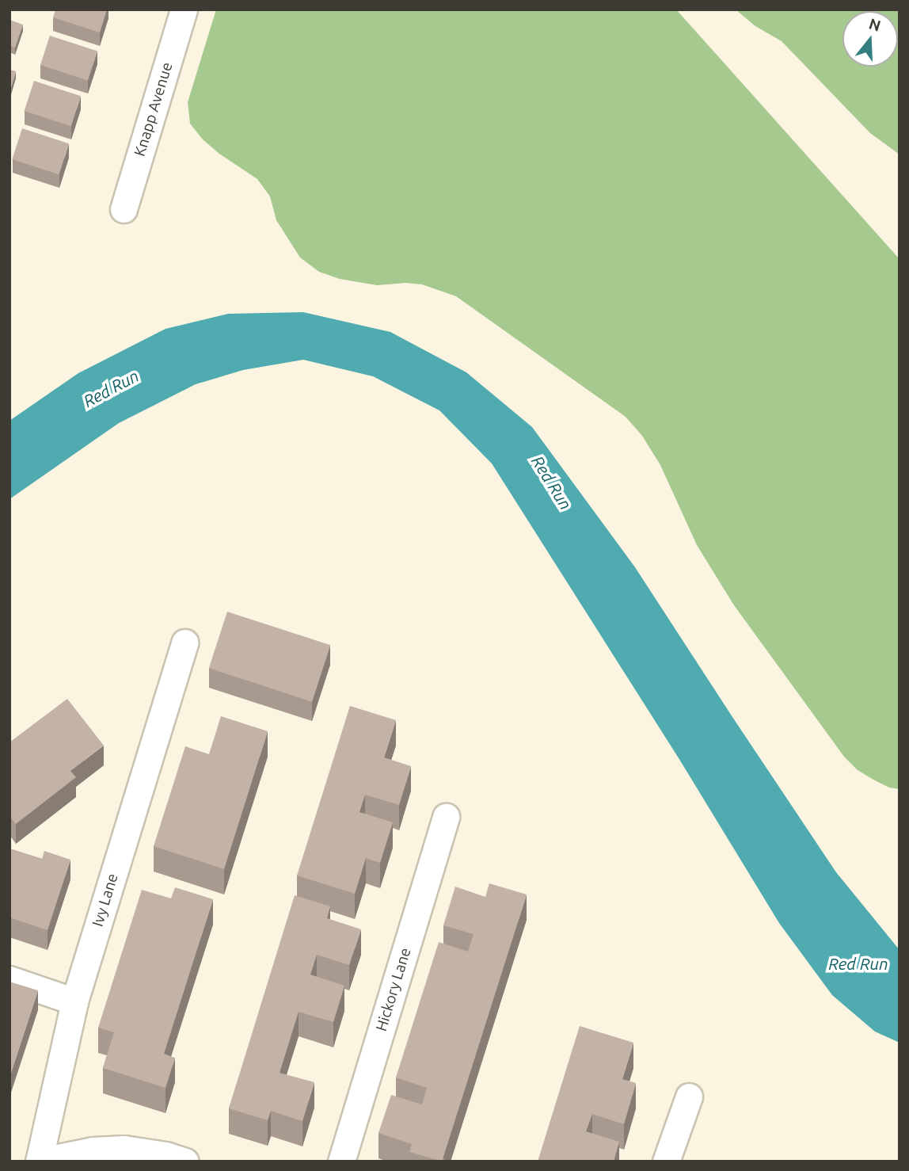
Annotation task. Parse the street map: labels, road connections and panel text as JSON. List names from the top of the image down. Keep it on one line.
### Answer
{"streets":{"street":["Knapp Avenue","Ivy Lane","Hickory Lane"]},"water":["Red Run"],"north":"top"}
